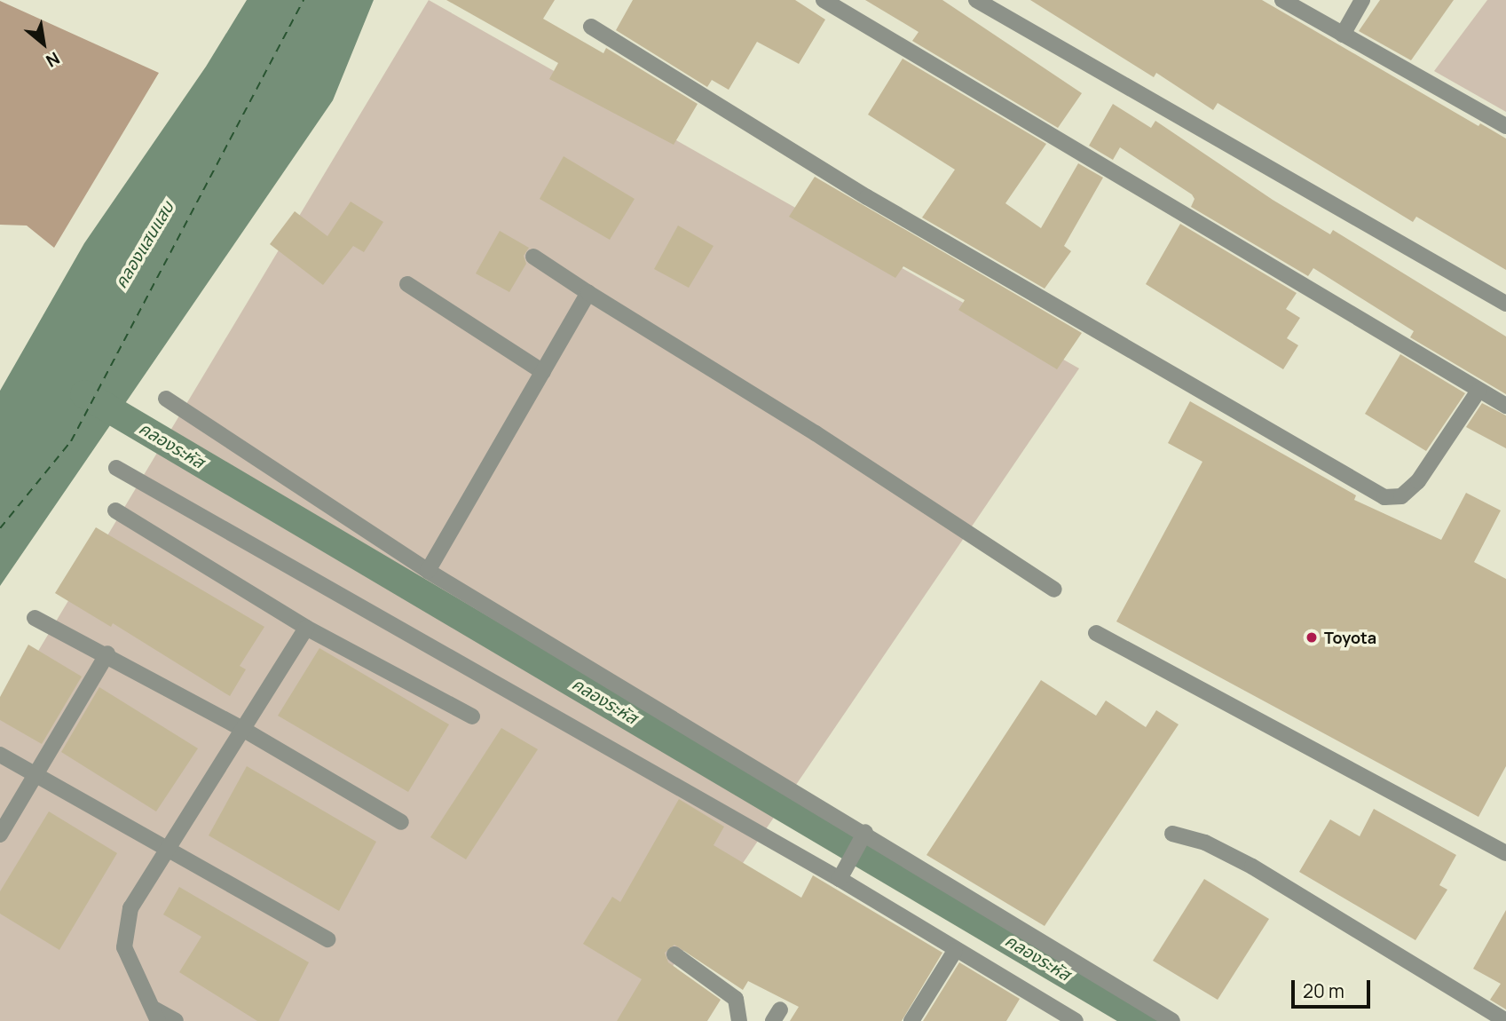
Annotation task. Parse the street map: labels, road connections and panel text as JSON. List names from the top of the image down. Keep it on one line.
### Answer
{"water":["คลองแสนแสบ","คลองระหัส"],"places":["Toyota"],"scale_bar":"20 m","north":"bottom right"}
